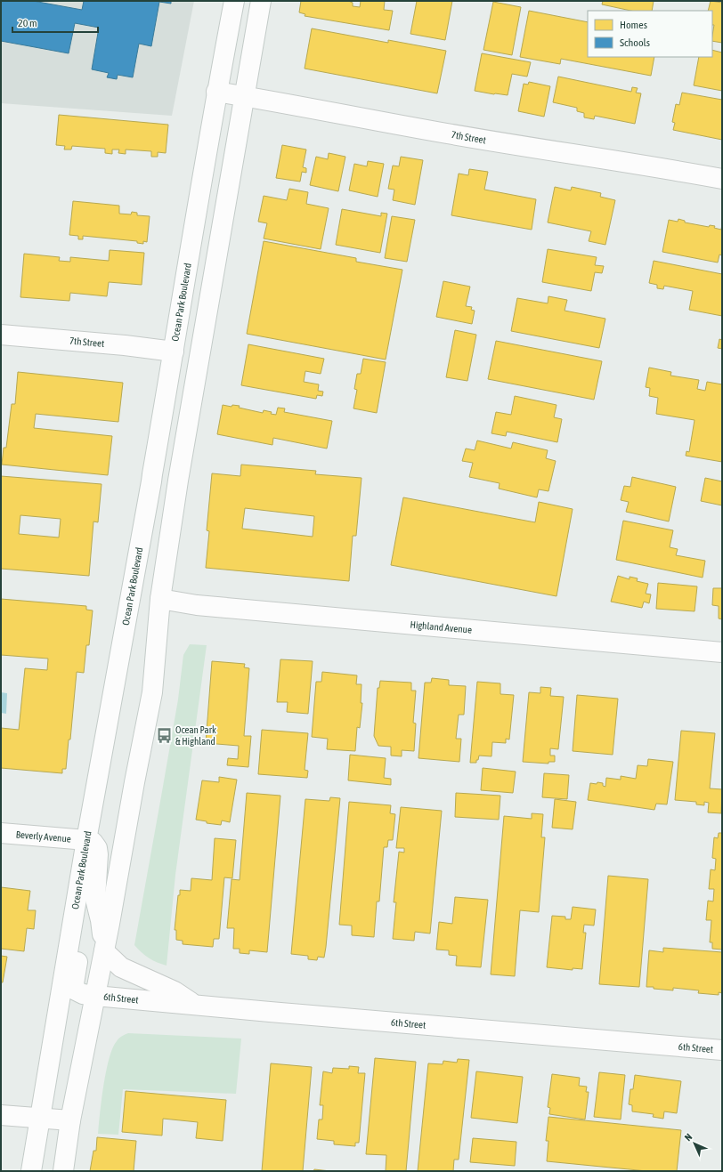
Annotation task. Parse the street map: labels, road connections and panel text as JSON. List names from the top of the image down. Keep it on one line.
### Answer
{"streets":{"street":["7th Street","Ocean Park Boulevard","Highland Avenue","Beverly Avenue","6th Street"]},"crossings":[["7th Street","Ocean Park Boulevard"],["Ocean Park Boulevard","Beverly Avenue"],["Ocean Park Boulevard","6th Street"]],"places":{"bus stop":["Ocean Park & Highland"]},"legend":["Homes","Schools"],"scale_bar":"20 m","north":"top left"}
